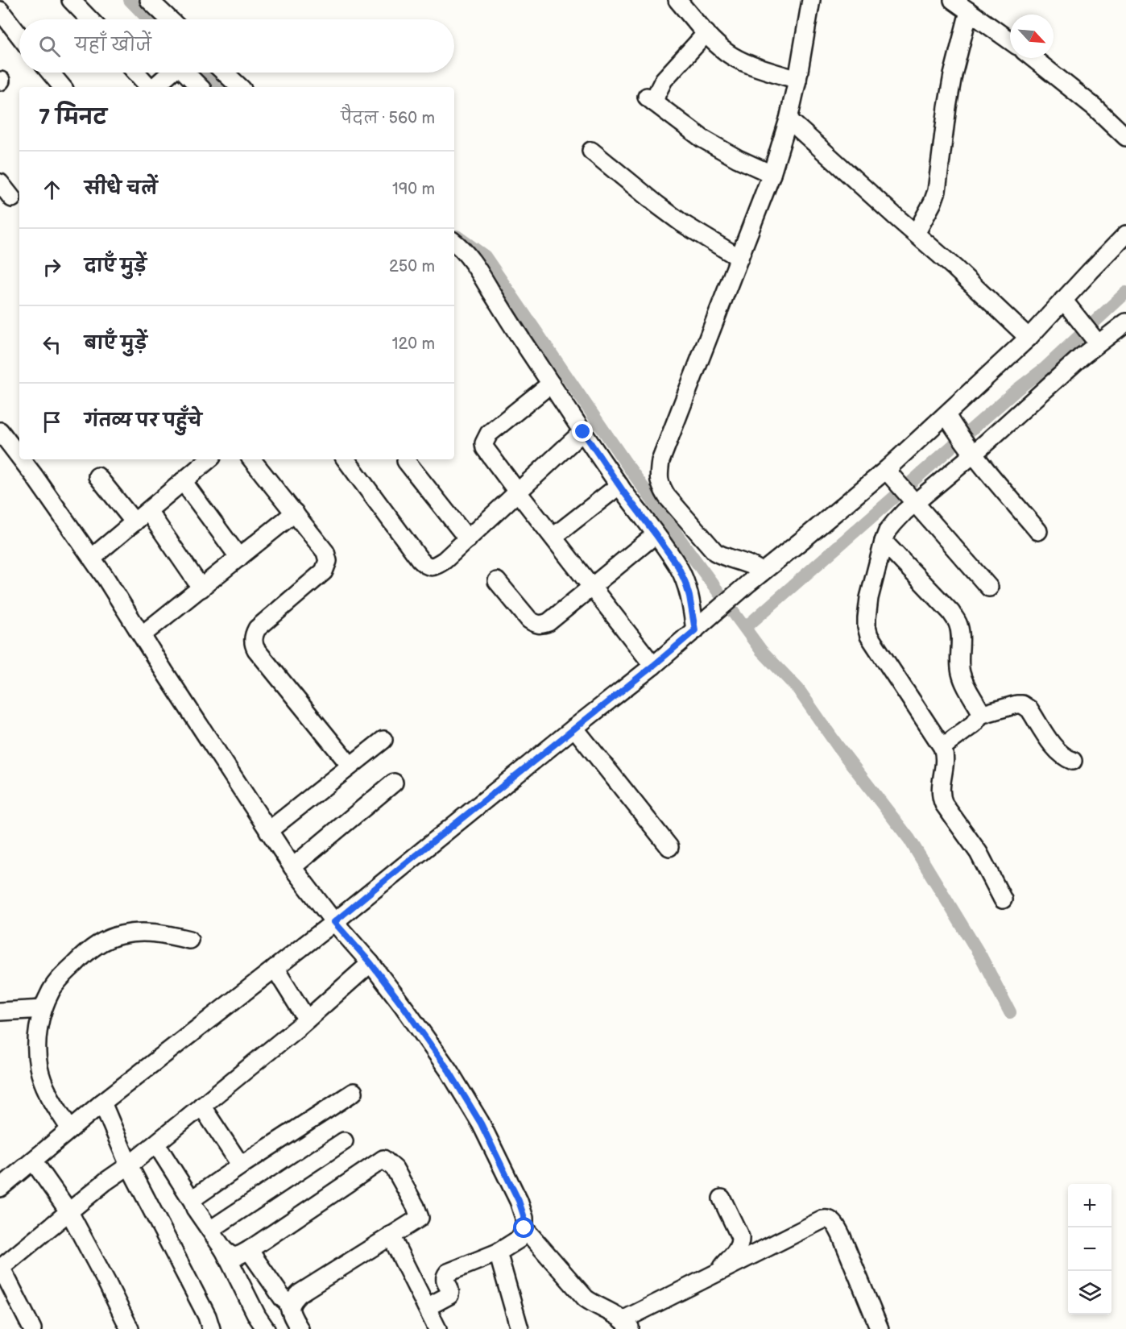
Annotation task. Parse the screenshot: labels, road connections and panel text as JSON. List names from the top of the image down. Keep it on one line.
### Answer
{"north":"bottom right","page":{"search":"यहाँ खोजें","heading":["7 मिनट","पैदल · 560 m"],"list":[["सीधे चलें","190 m"],["दाएँ मुड़ें","250 m"],["बाएँ मुड़ें","120 m"],"गंतव्य पर पहुँचे"],"map_buttons":["+","−"]}}
